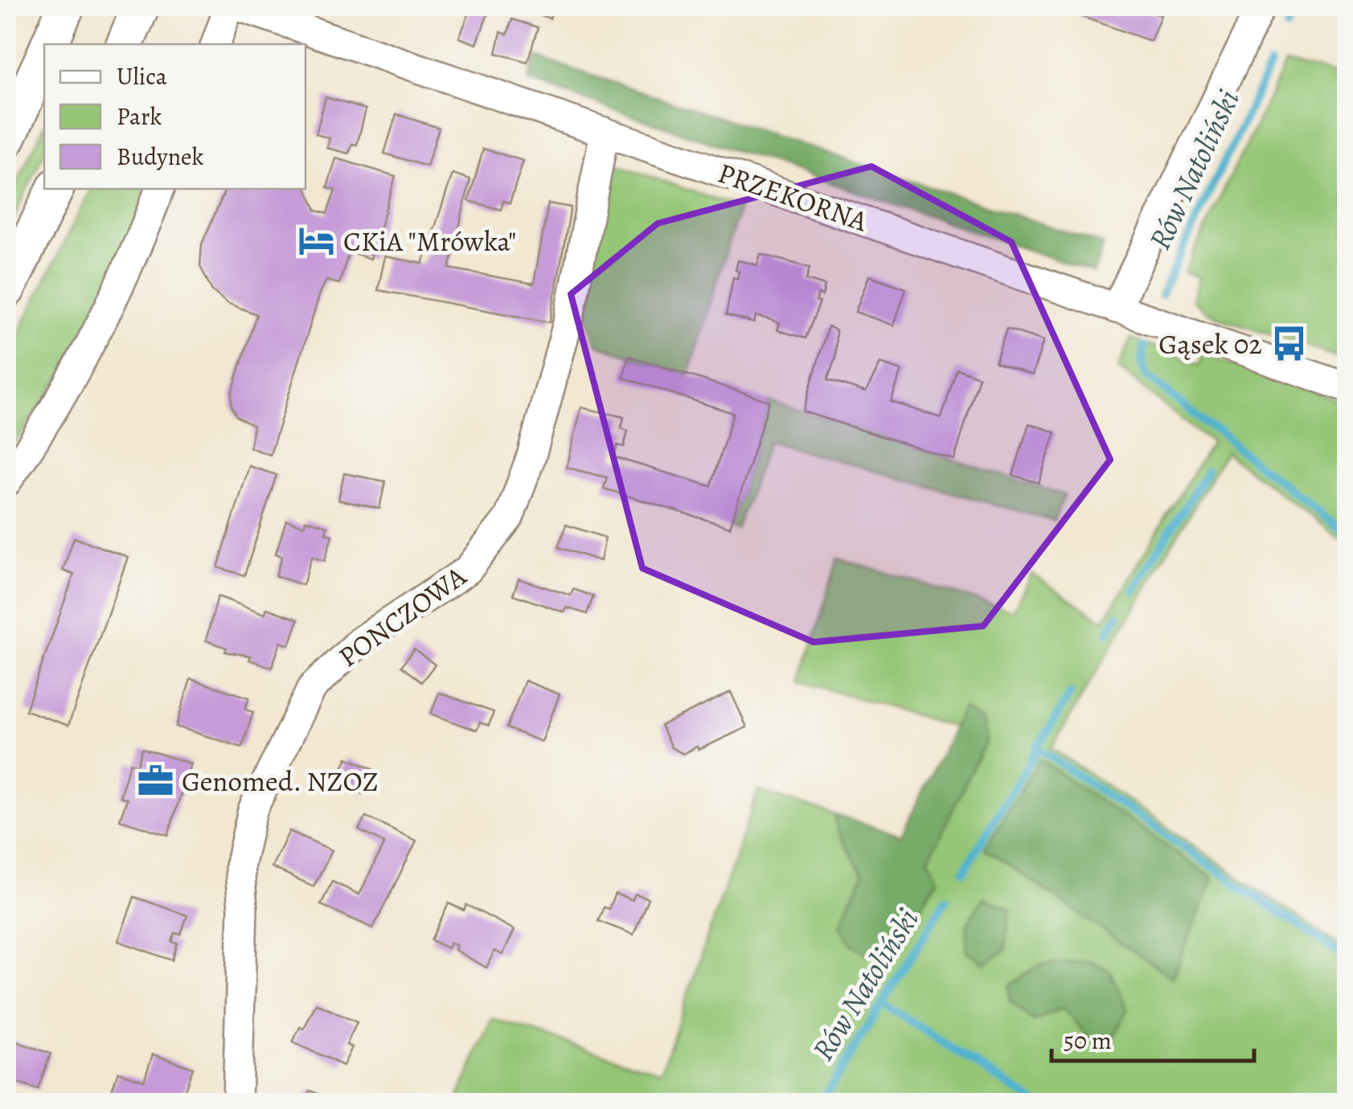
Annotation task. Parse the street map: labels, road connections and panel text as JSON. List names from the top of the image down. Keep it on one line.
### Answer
{"streets":{"street":["PRZEKORNA","PONCZOWA"]},"crossings":[["PRZEKORNA","PONCZOWA"]],"water":["Rów Natoliński"],"places":{"hotel":["CKiA \"Mrówka\""],"bus stop":["Gąsek 02"],"office":["Genomed. NZOZ"]},"legend":["Ulica","Park","Budynek"],"scale_bar":"50 m"}
